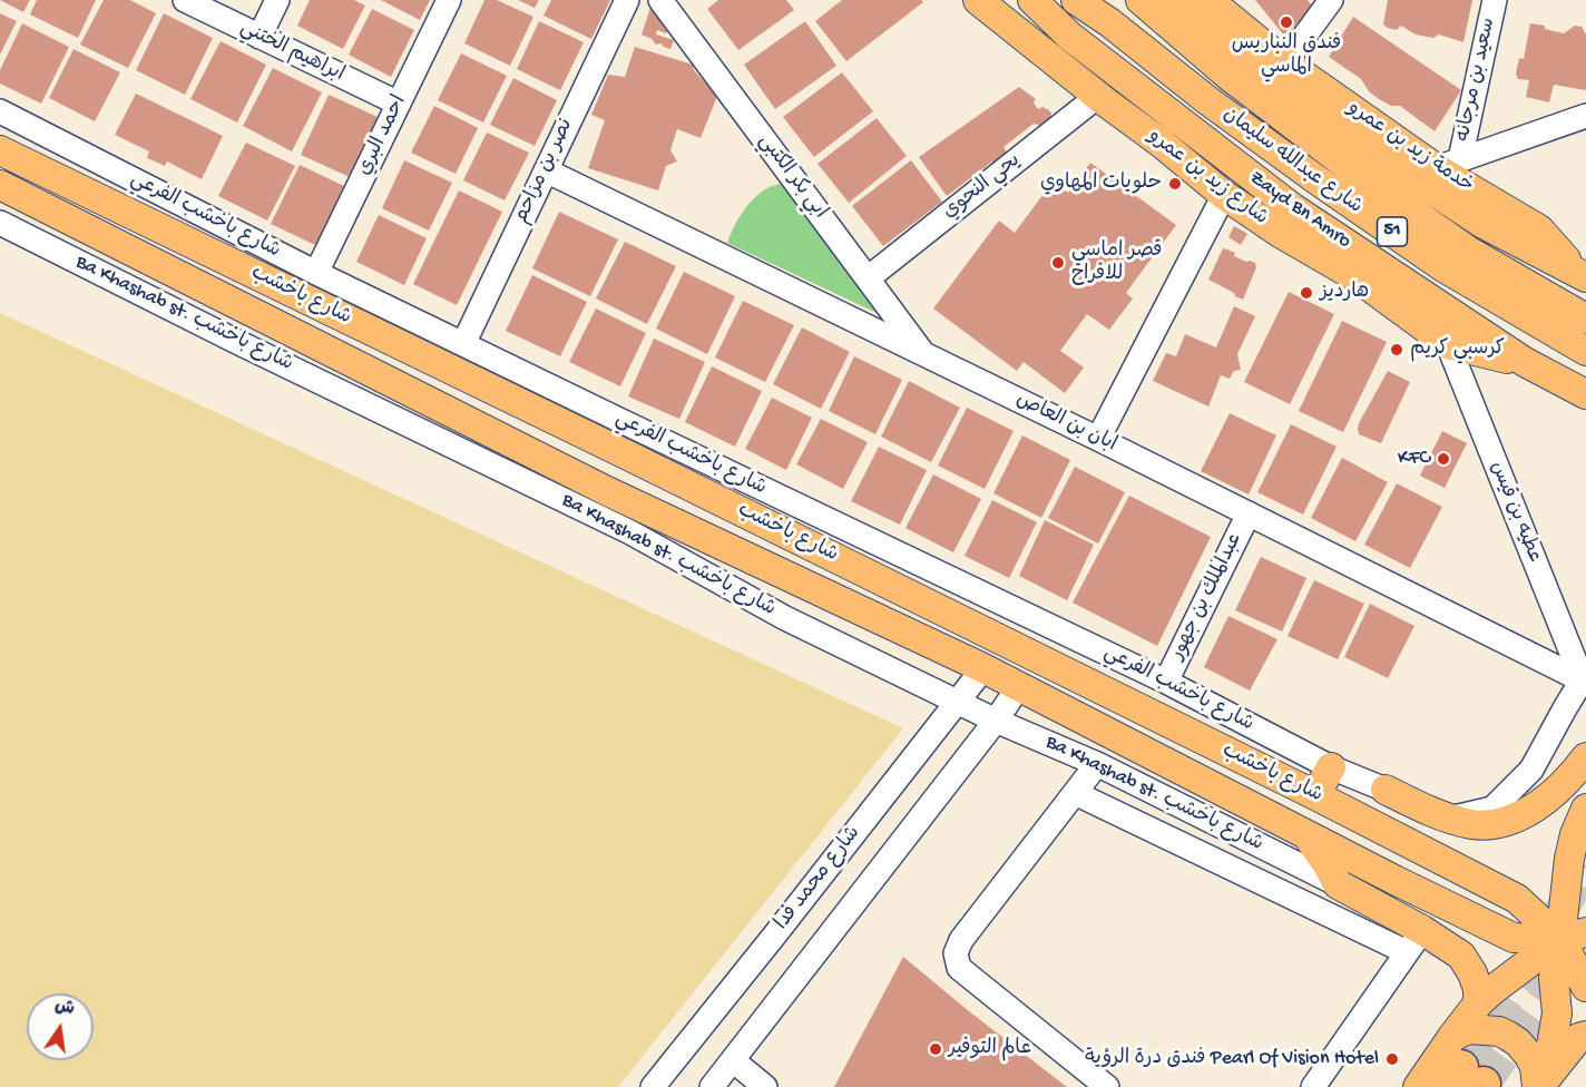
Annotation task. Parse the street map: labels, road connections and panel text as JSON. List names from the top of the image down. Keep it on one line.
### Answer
{"streets":{"main road":["خدمة زيد بن عمرو","شارع عبدالله سليمان","شارع زيد بن عمرو","Zayd Bn Amro","51","شارع باخشب"],"street":["ابراهيم الختني","سعيد بن مرجانه","احمد البري","نصر بن مزاحم","ابي بكر الكتبي","يحي النحوي","شارع باخشب الفرعي","Ba Khashab st. شارع باخشب","ابان بن العاص","عطيه بن قيس","عبدالملك بن جهور","شارع محمد فدا"]},"crossings":[["ابراهيم الختني","احمد البري"],["سعيد بن مرجانه","خدمة زيد بن عمرو"],["احمد البري","شارع باخشب الفرعي"],["نصر بن مزاحم","شارع باخشب الفرعي"],["نصر بن مزاحم","ابان بن العاص"],["ابي بكر الكتبي","يحي النحوي"],["ابي بكر الكتبي","ابان بن العاص"],["شارع زيد بن عمرو","يحي النحوي"],["شارع زيد بن عمرو","Zayd Bn Amro"],["شارع زيد بن عمرو","عطيه بن قيس"],["شارع باخشب الفرعي","عبدالملك بن جهور"],["شارع باخشب","شارع محمد فدا"],["Ba Khashab st. شارع باخشب","شارع محمد فدا"],["ابان بن العاص","عطيه بن قيس"],["ابان بن العاص","عبدالملك بن جهور"]],"places":["فندق النباريس الماسي","حلويات المهاوي","قصر اماسي للافراح","هارديز","كرسبي كريم","KFC","عالم التوفير","فندق درة الرؤية Pearl Of Vision Hotel"],"north":"top"}
